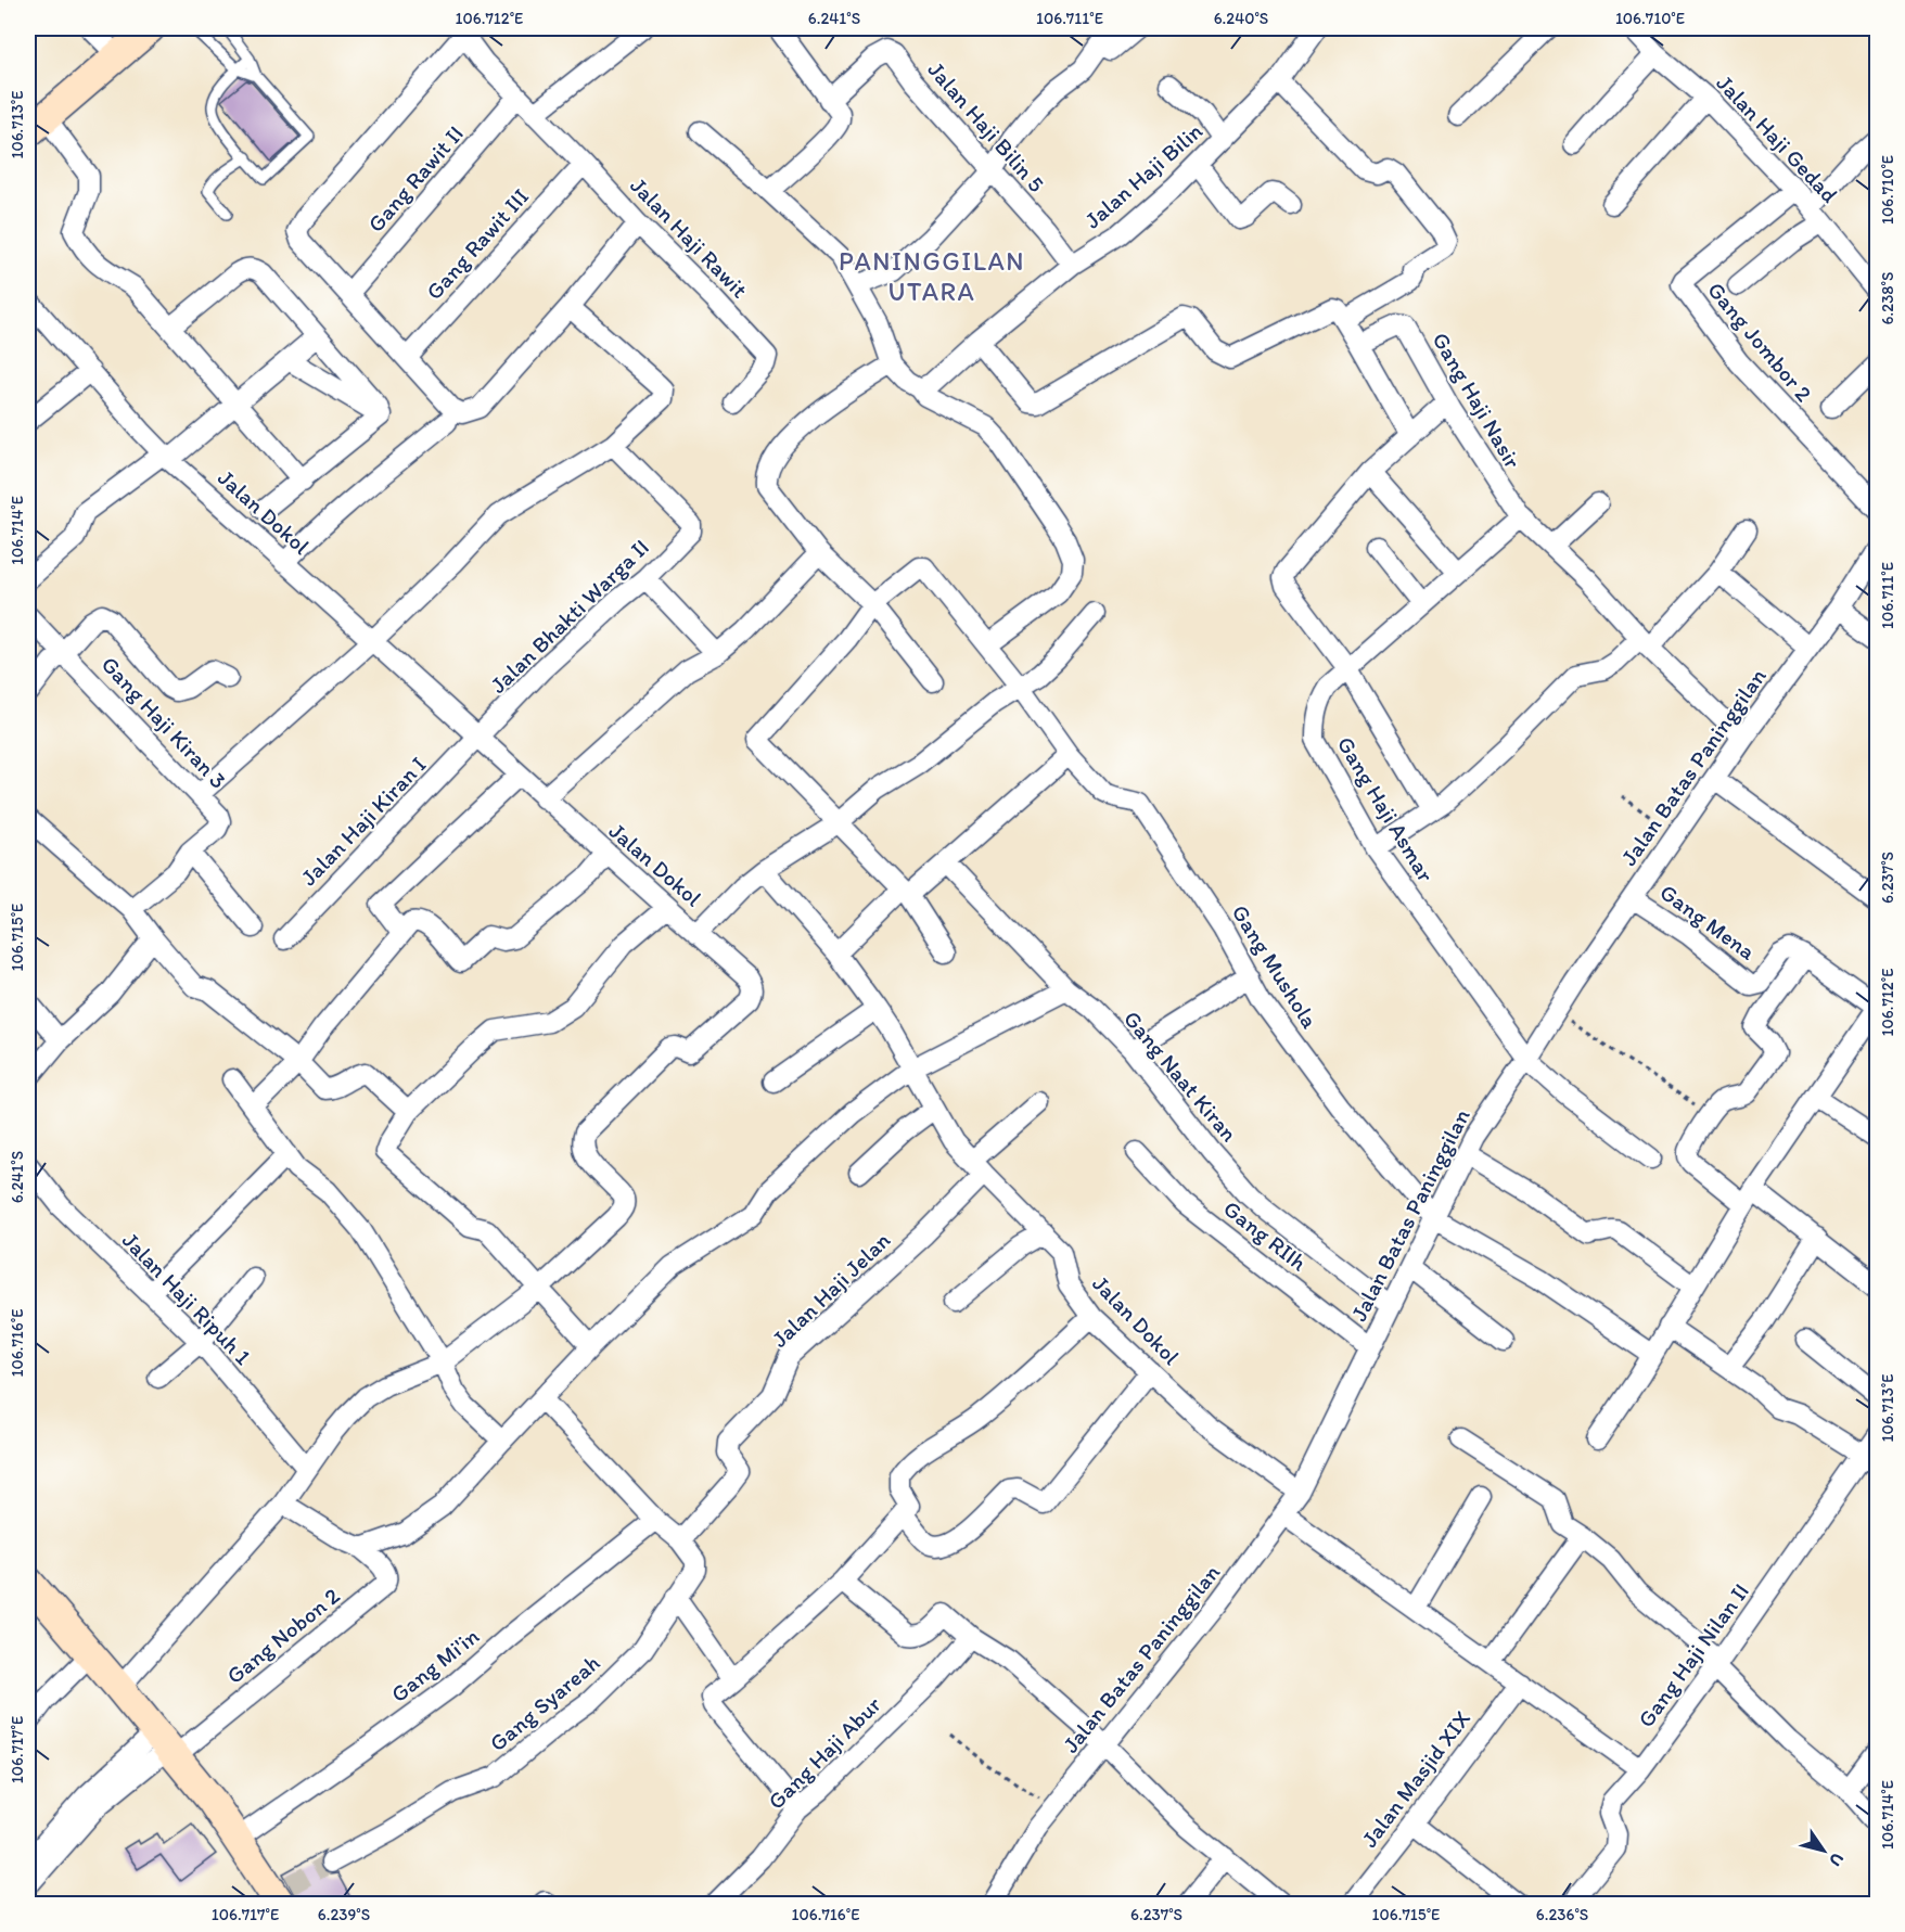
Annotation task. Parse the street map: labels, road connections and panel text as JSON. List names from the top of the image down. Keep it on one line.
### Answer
{"streets":{"street":["Jalan Haji Bilin 5","Jalan Haji Gedad","Jalan Haji Bilin","Gang Rawit II","Jalan Haji Rawit","Gang Rawit III","Gang Jombor 2","Gang Haji Nasir","Jalan Dokol","Jalan Bhakti Warga II","Gang Haji Kiran 3","Jalan Batas Paninggilan","Gang Haji Asmar","Jalan Haji Kiran I","Gang Mena","Gang Mushola","Gang Naat Kiran","Gang RIIh","Jalan Haji Jelan","Jalan Haji Ripuh 1","Gang Nobon 2","Gang Haji Nilan II","Gang Mi'in","Gang Syareah","Gang Haji Abur","Jalan Masjid XIX"]},"crossings":[["Jalan Haji Bilin 5","Jalan Haji Bilin"],["Jalan Haji Gedad","Gang Jombor 2"],["Gang Rawit II","Jalan Haji Rawit"],["Jalan Haji Rawit","Gang Rawit III"],["Gang Haji Nasir","Jalan Batas Paninggilan"],["Gang Haji Nasir","Gang Haji Asmar"],["Jalan Dokol","Jalan Bhakti Warga II"],["Jalan Dokol","Jalan Batas Paninggilan"],["Jalan Dokol","Jalan Haji Kiran I"],["Jalan Dokol","Jalan Haji Jelan"],["Jalan Bhakti Warga II","Jalan Haji Kiran I"],["Jalan Batas Paninggilan","Gang Haji Asmar"],["Jalan Batas Paninggilan","Gang Mena"],["Jalan Batas Paninggilan","Gang Mushola"],["Jalan Batas Paninggilan","Gang Naat Kiran"],["Jalan Batas Paninggilan","Gang RIIh"],["Jalan Haji Jelan","Gang Syareah"],["Gang Mi'in","Gang Syareah"]],"districts":["PANINGGILAN UTARA"],"north":"bottom right","coordinates":["106.712°E","6.241°S","106.711°E","6.240°S","106.710°E","106.713°E","6.238°S","106.714°E","6.237°S","106.715°E","106.716°E","106.717°E","6.239°S","6.236°S"]}
